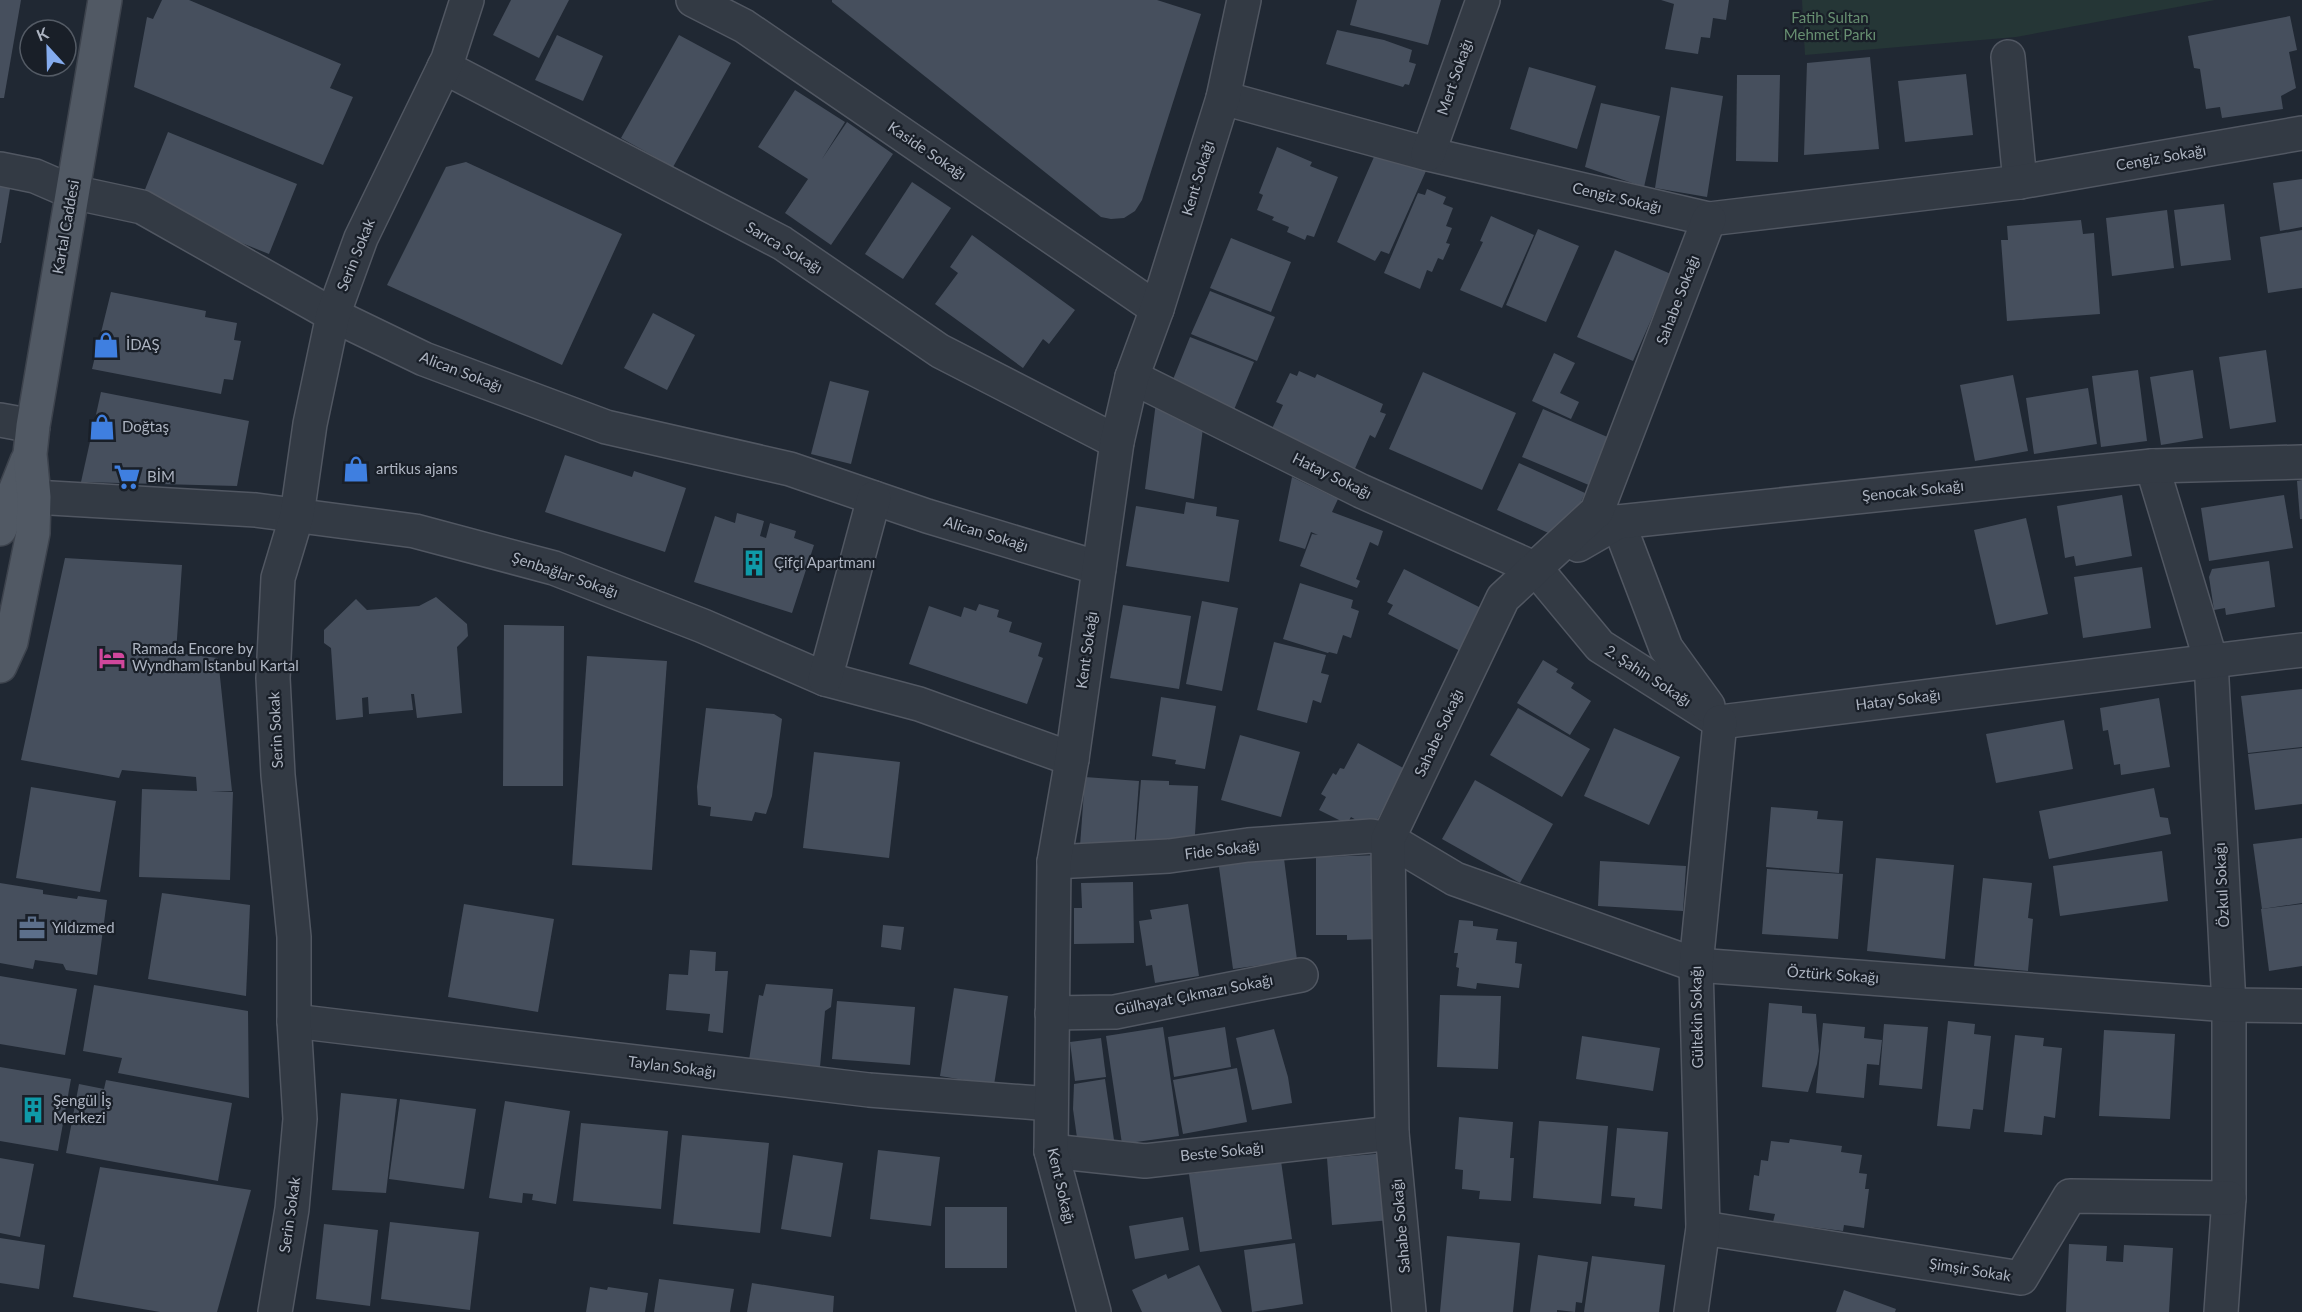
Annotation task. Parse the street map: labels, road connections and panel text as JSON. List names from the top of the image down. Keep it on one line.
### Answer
{"streets":{"main road":["Kartal Caddesi"],"street":["Mert Sokağı","Kaside Sokağı","Cengiz Sokağı","Kent Sokağı","Sarıca Sokağı","Serin Sokak","Sahabe Sokağı","Alican Sokağı","Hatay Sokağı","Şenocak Sokağı","Şenbağlar Sokağı","2. Şahin Sokağı","Fide Sokağı","Özkul Sokağı","Öztürk Sokağı","Gülhayat Çıkmazı Sokağı","Gültekin Sokağı","Taylan Sokağı","Beste Sokağı","Şimşir Sokak"]},"crossings":[["Mert Sokağı","Cengiz Sokağı"],["Kaside Sokağı","Kent Sokağı"],["Cengiz Sokağı","Kent Sokağı"],["Cengiz Sokağı","Sahabe Sokağı"],["Kent Sokağı","Sarıca Sokağı"],["Kent Sokağı","Alican Sokağı"],["Kent Sokağı","Hatay Sokağı"],["Kent Sokağı","Şenbağlar Sokağı"],["Kent Sokağı","Fide Sokağı"],["Kent Sokağı","Gülhayat Çıkmazı Sokağı"],["Kent Sokağı","Taylan Sokağı"],["Kent Sokağı","Beste Sokağı"],["Kartal Caddesi","Alican Sokağı"],["Kartal Caddesi","Şenbağlar Sokağı"],["Sarıca Sokağı","Serin Sokak"],["Serin Sokak","Alican Sokağı"],["Serin Sokak","Şenbağlar Sokağı"],["Serin Sokak","Taylan Sokağı"],["Sahabe Sokağı","Hatay Sokağı"],["Sahabe Sokağı","Şenocak Sokağı"],["Sahabe Sokağı","2. Şahin Sokağı"],["Sahabe Sokağı","Fide Sokağı"],["Sahabe Sokağı","Öztürk Sokağı"],["Sahabe Sokağı","Beste Sokağı"],["Hatay Sokağı","Şenocak Sokağı"],["Hatay Sokağı","2. Şahin Sokağı"],["Hatay Sokağı","Özkul Sokağı"],["Hatay Sokağı","Gültekin Sokağı"],["Şenocak Sokağı","2. Şahin Sokağı"],["Şenocak Sokağı","Özkul Sokağı"],["2. Şahin Sokağı","Gültekin Sokağı"],["Fide Sokağı","Öztürk Sokağı"],["Özkul Sokağı","Öztürk Sokağı"],["Özkul Sokağı","Şimşir Sokak"],["Öztürk Sokağı","Gültekin Sokağı"],["Gültekin Sokağı","Şimşir Sokak"]],"parks":["Fatih Sultan Mehmet Parkı"],"places":{"shop":["İDAŞ","Doğtaş","artikus ajans"],"supermarket":["BİM"],"building":["Çifçi Apartmanı","Şengül İş Merkezi"],"hotel":["Ramada Encore by Wyndham Istanbul Kartal"],"office":["Yıldızmed"]},"north":"top"}
